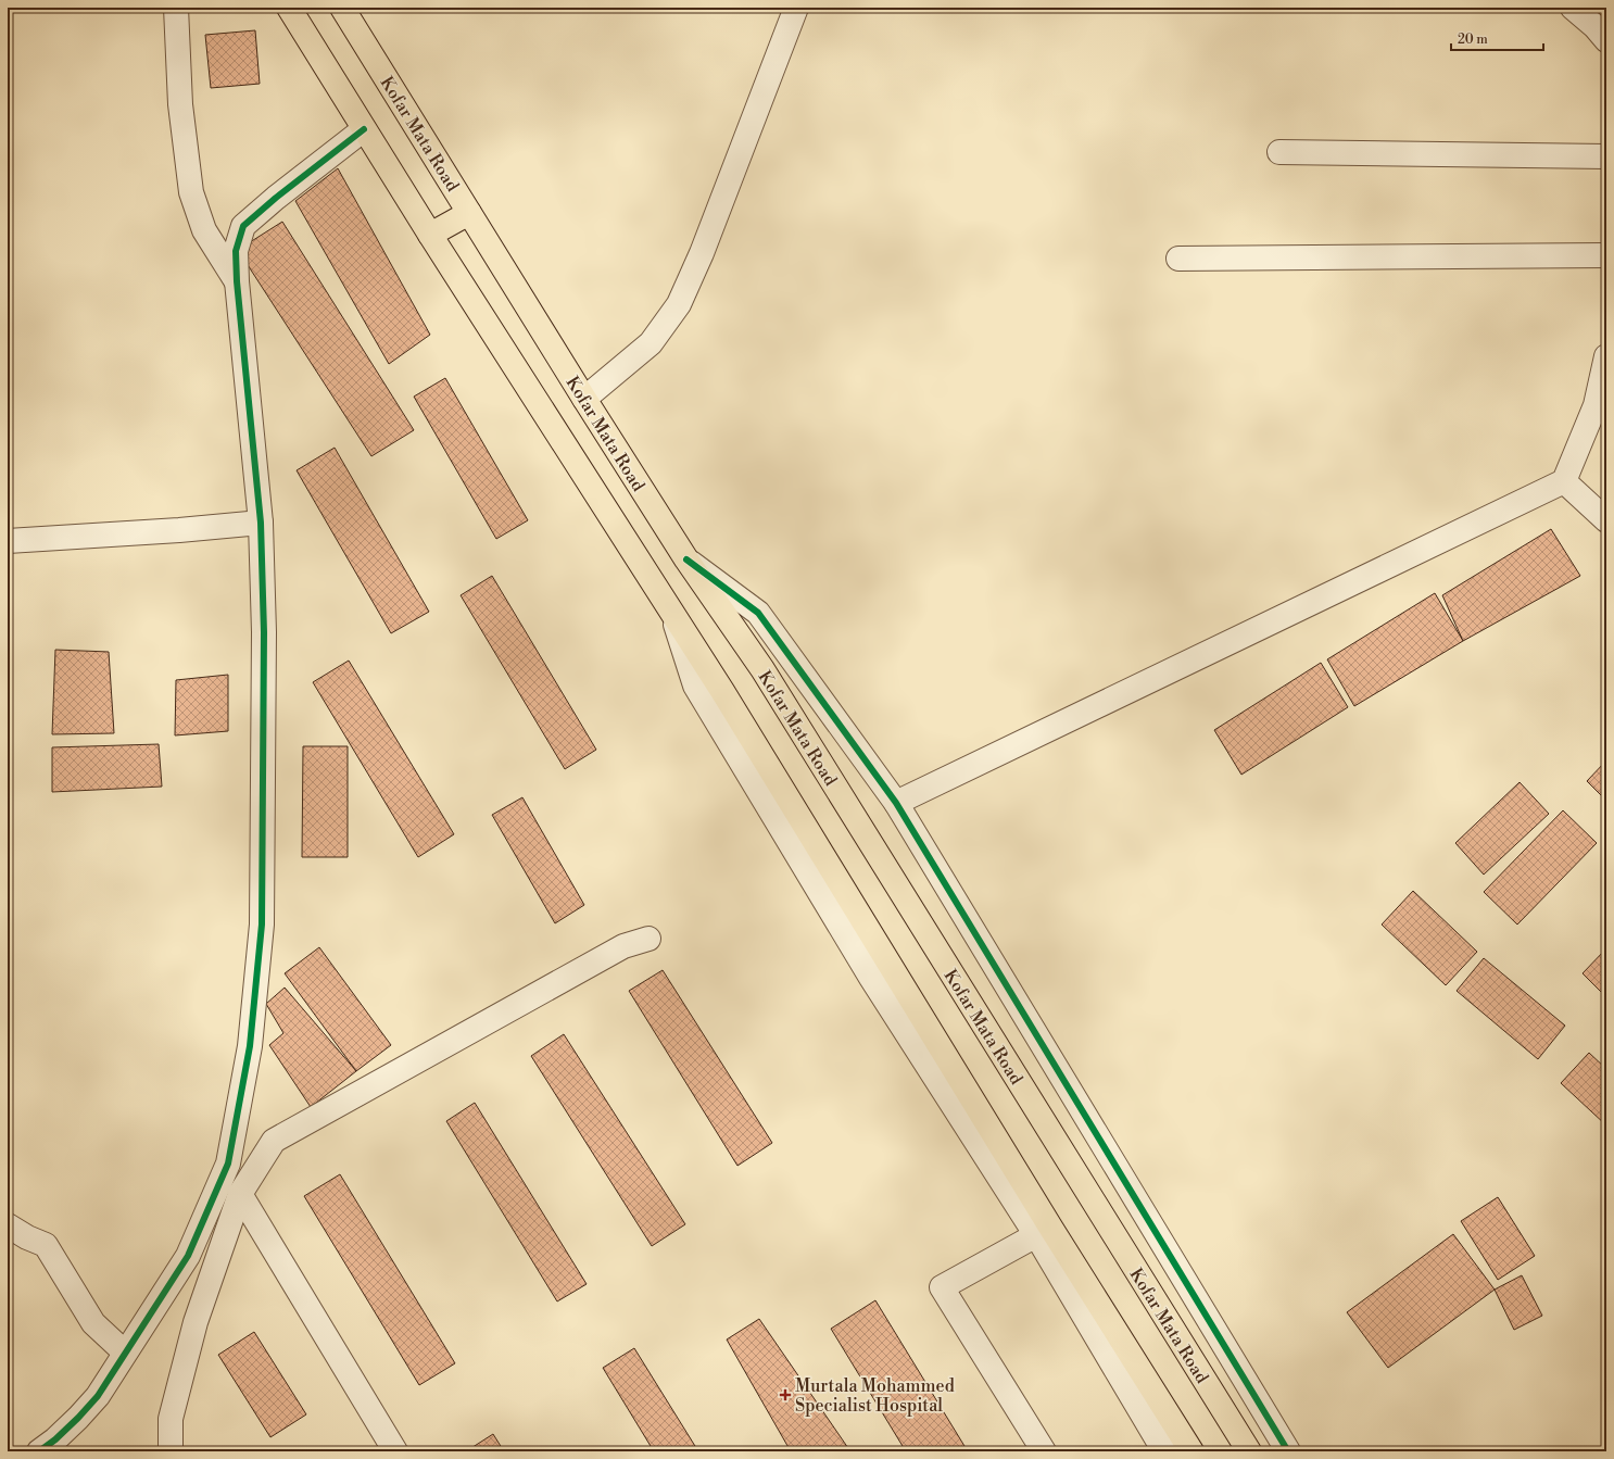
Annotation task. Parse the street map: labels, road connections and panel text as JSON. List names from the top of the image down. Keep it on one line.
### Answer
{"streets":{"main road":["Kofar Mata Road"]},"places":{"health":["Murtala Mohammed Specialist Hospital"]},"scale_bar":"20 m"}
